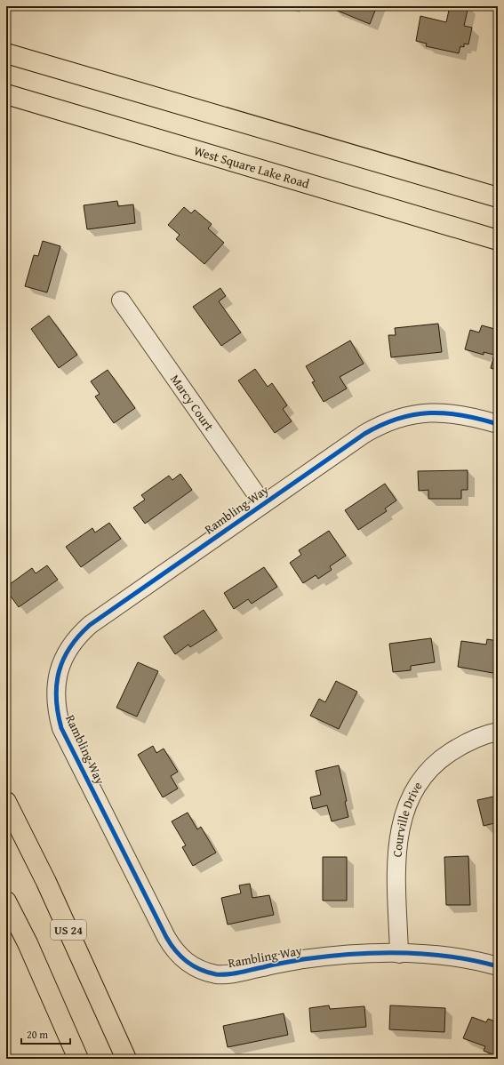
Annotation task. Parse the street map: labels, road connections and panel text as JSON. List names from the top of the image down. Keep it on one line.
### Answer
{"streets":{"highway":["West Square Lake Road","US 24"],"street":["Marcy Court","Rambling Way","Courville Drive"]},"crossings":[["Marcy Court","Rambling Way"],["Rambling Way","Courville Drive"]],"scale_bar":"20 m"}
